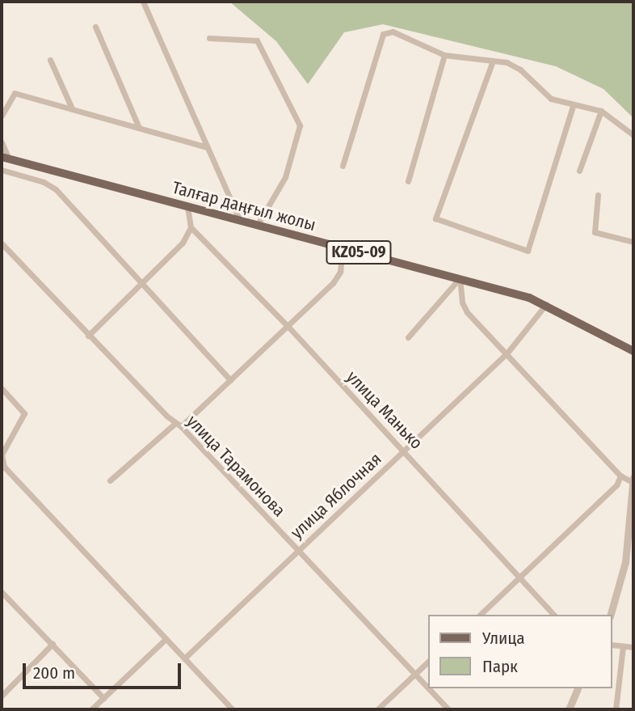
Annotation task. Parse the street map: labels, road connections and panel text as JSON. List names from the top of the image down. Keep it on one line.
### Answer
{"streets":{"main road":["Талғар даңғыл жолы","KZ05-09"],"street":["улица Манько","улица Тарамонова","улица Яблочная"]},"crossings":[["Талғар даңғыл жолы","улица Яблочная"],["улица Манько","улица Яблочная"],["улица Тарамонова","улица Яблочная"]],"legend":["Улица","Парк"],"scale_bar":"200 m"}
